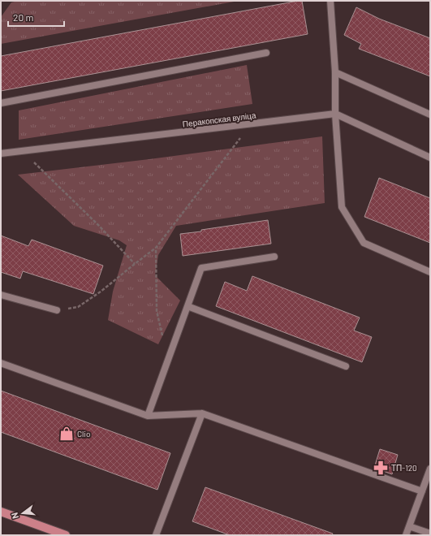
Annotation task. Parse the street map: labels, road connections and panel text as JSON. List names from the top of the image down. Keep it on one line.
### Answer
{"streets":{"street":["Перакопская вуліца"]},"places":{"shop":["Clio"],"pharmacy":["ТП-120"]},"scale_bar":"20 m","north":"left"}
